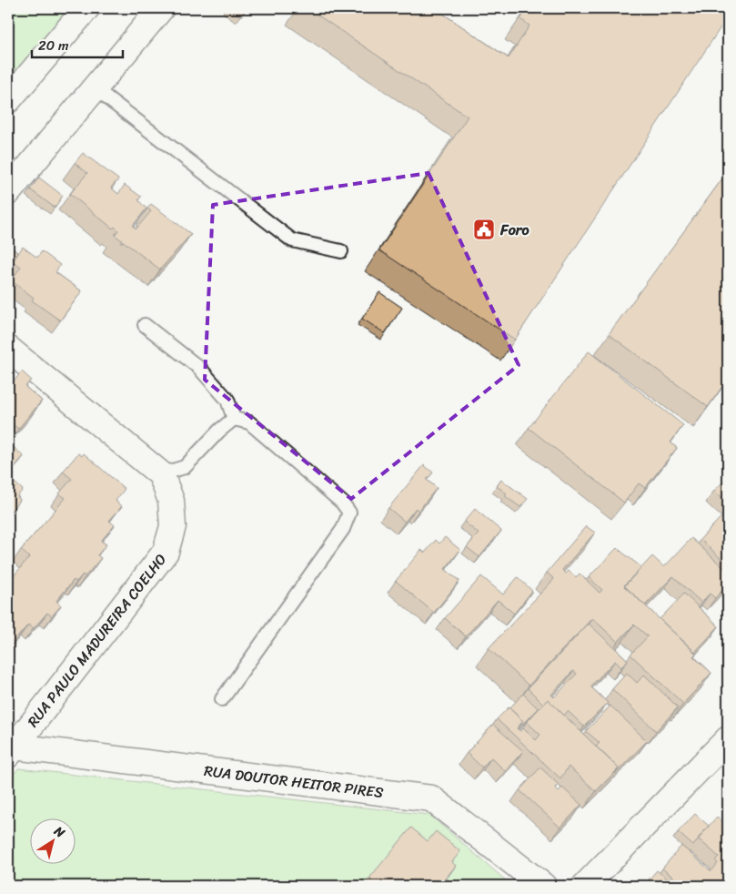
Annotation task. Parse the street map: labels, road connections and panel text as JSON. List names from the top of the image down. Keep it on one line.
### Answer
{"streets":{"street":["RUA PAULO MADUREIRA COELHO","RUA DOUTOR HEITOR PIRES"]},"crossings":[["RUA PAULO MADUREIRA COELHO","RUA DOUTOR HEITOR PIRES"]],"places":{"public building":["Foro"]},"scale_bar":"20 m","north":"top right"}
